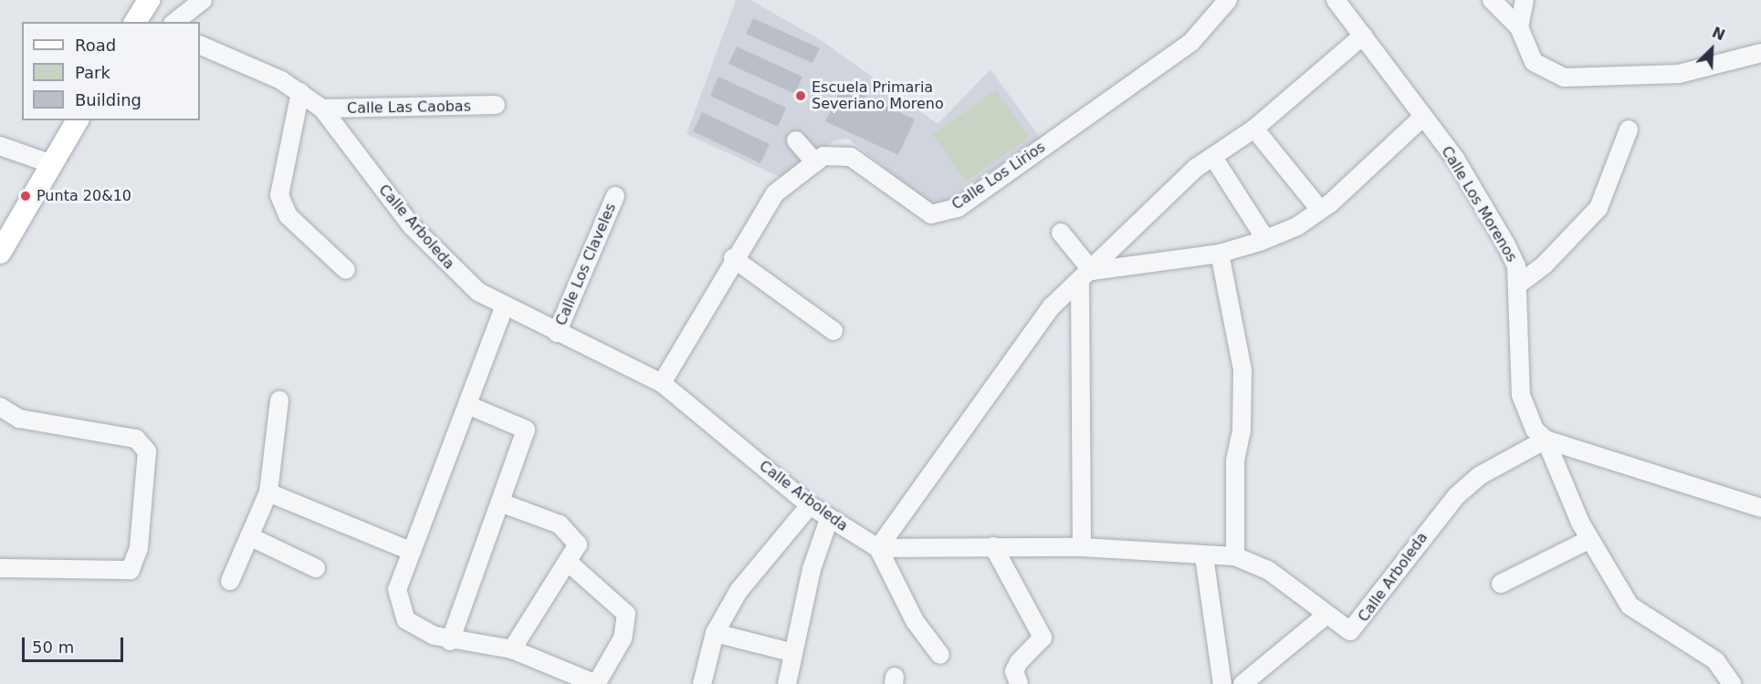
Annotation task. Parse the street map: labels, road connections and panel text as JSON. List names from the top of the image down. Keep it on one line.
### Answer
{"streets":{"street":["Calle Las Caobas","Calle Los Lirios","Calle Los Morenos","Calle Arboleda","Calle Los Claveles"]},"crossings":[["Calle Las Caobas","Calle Arboleda"],["Calle Los Lirios","Calle Arboleda"],["Calle Los Morenos","Calle Arboleda"],["Calle Arboleda","Calle Los Claveles"]],"places":["Escuela Primaria Severiano Moreno","Punta 20&10"],"legend":["Road","Park","Building"],"scale_bar":"50 m","north":"top right"}
